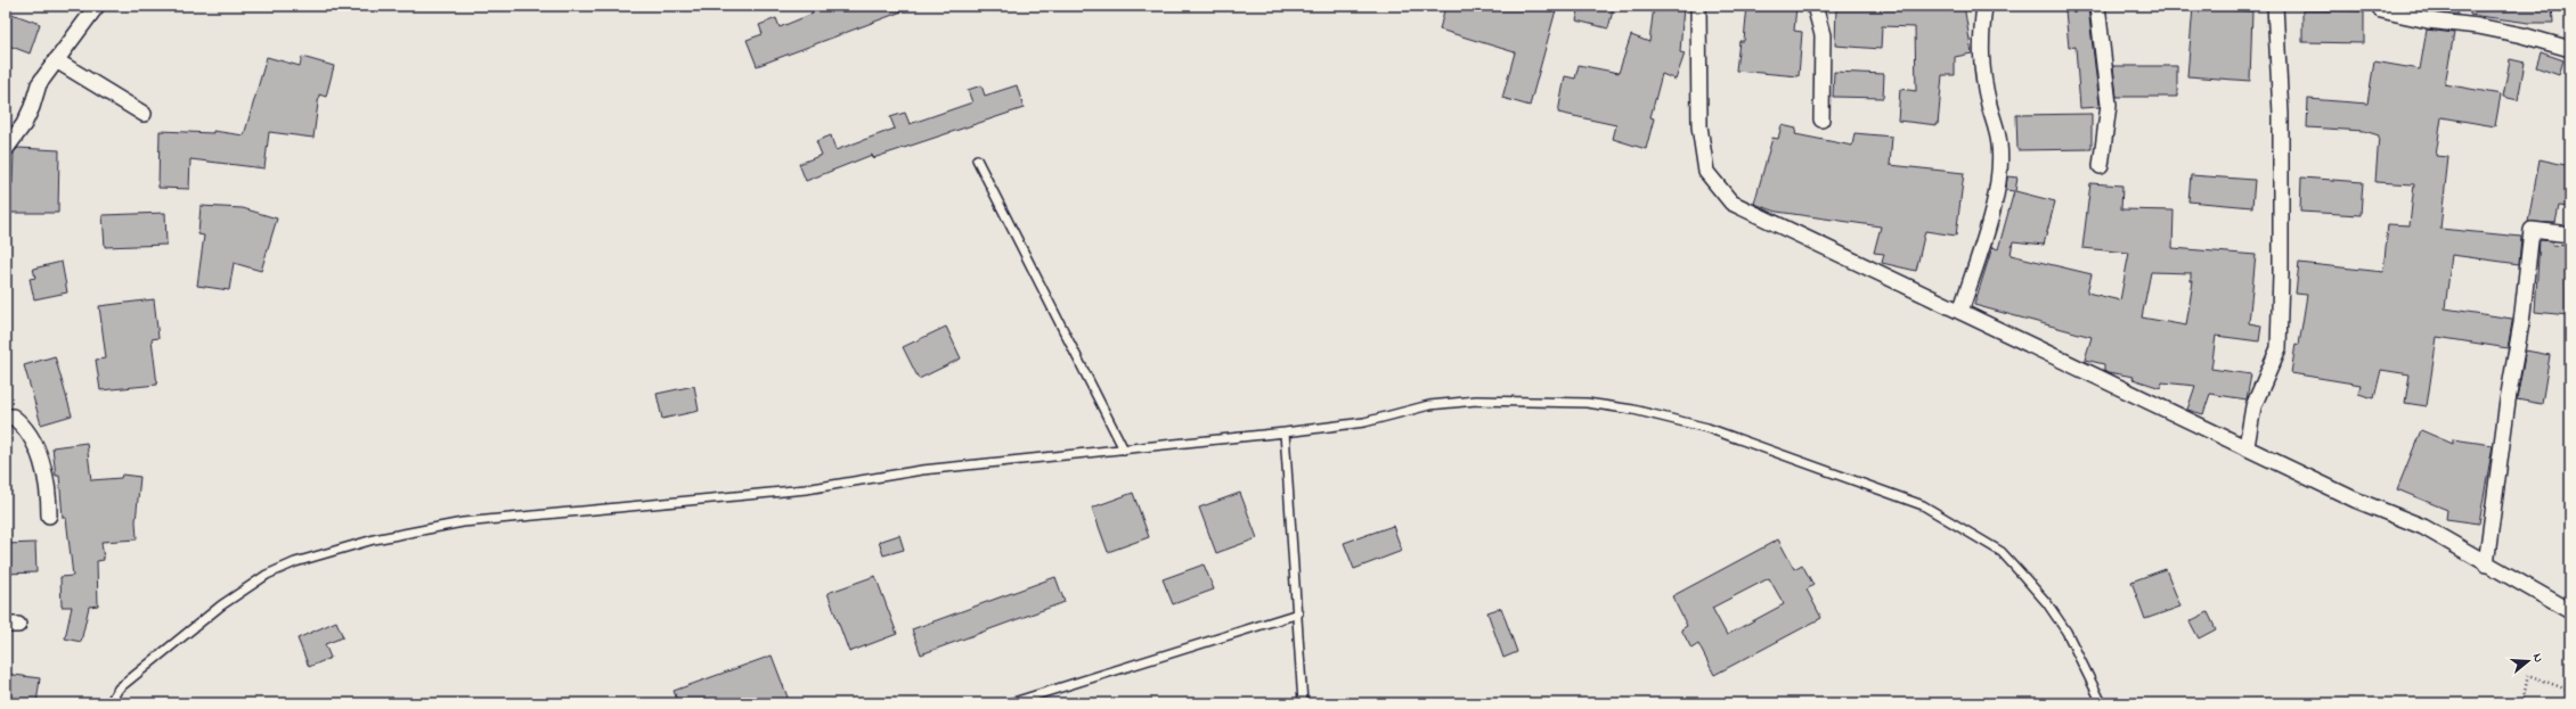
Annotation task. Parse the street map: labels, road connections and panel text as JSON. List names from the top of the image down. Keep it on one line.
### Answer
{"north":"right"}
